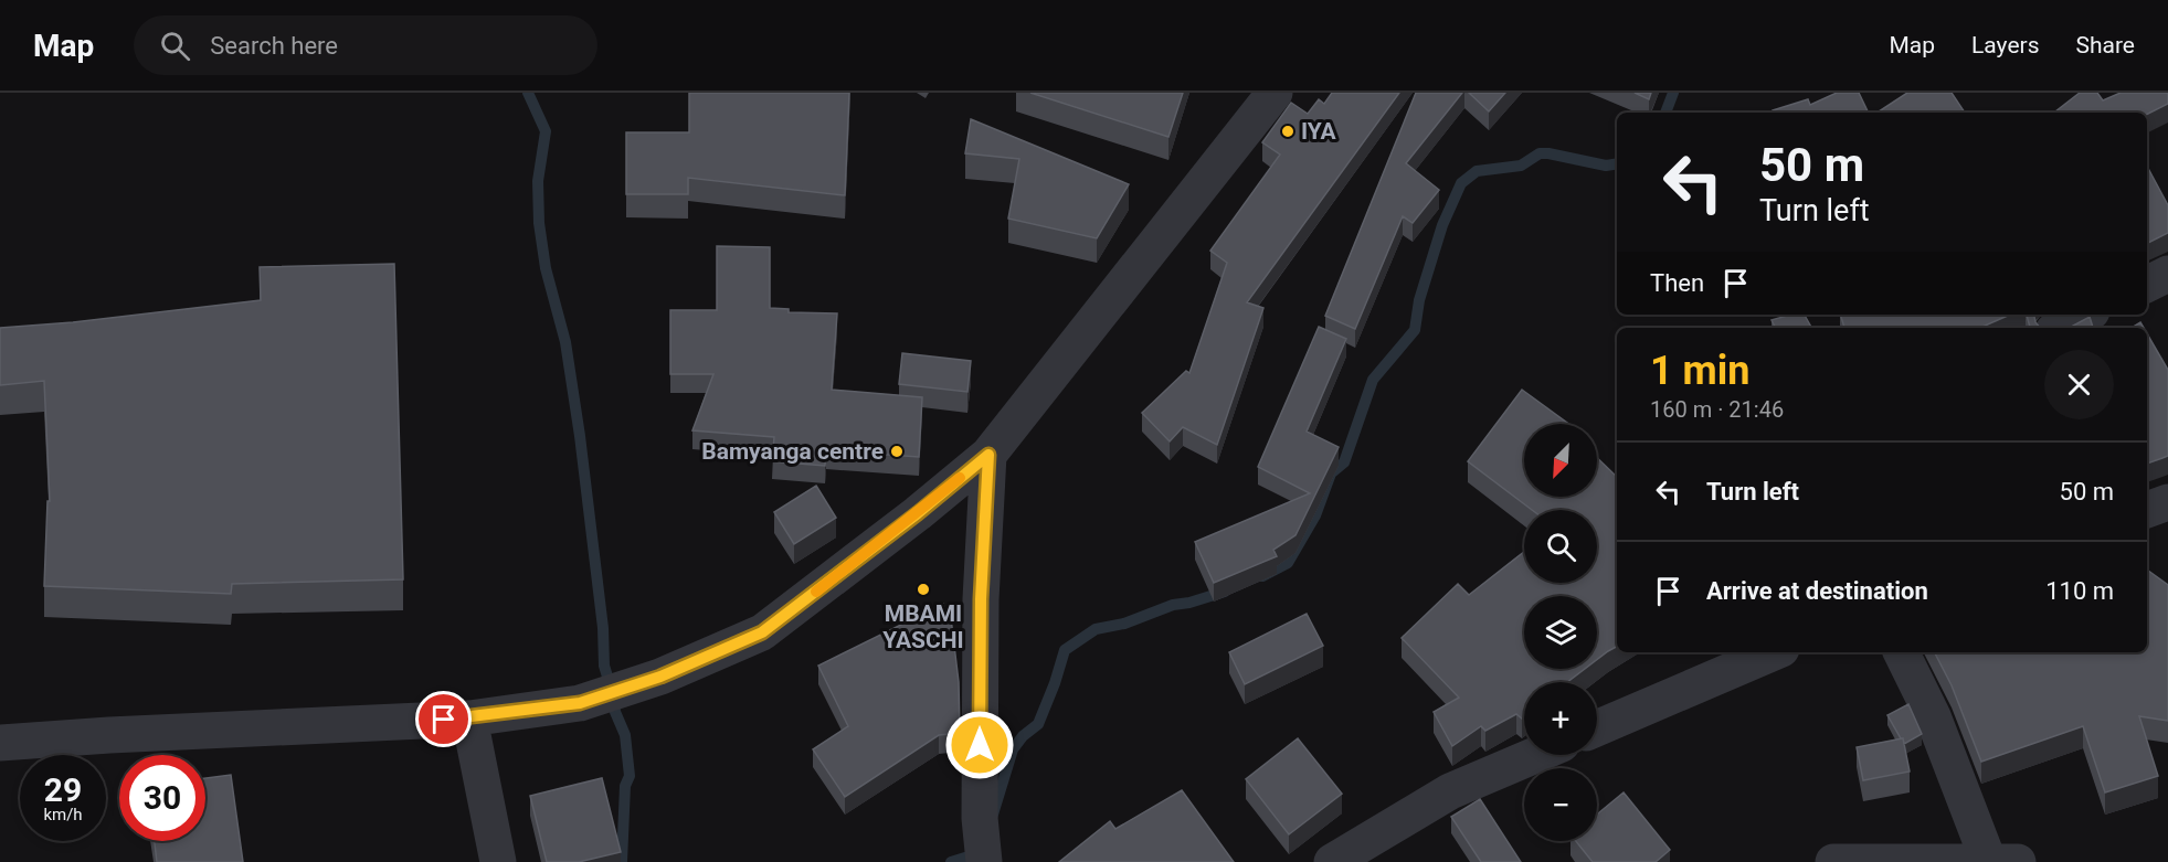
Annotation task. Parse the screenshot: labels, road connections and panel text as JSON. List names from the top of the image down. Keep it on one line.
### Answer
{"places":["IYA","Bamyanga centre","MBAMI YASCHI"],"north":"bottom left","page":{"header":"Map","search":"Search here","nav":["Map","Layers","Share"],"turn":["50 m","Turn left"],"then":"Then","heading":["1 min","160 m · 21:46"],"map_buttons":["+","−"],"list":[{"name":"Turn left","value":"50 m"},{"name":"Arrive at destination","value":"110 m"}],"speed":"29 km/h","limit":"30"}}
